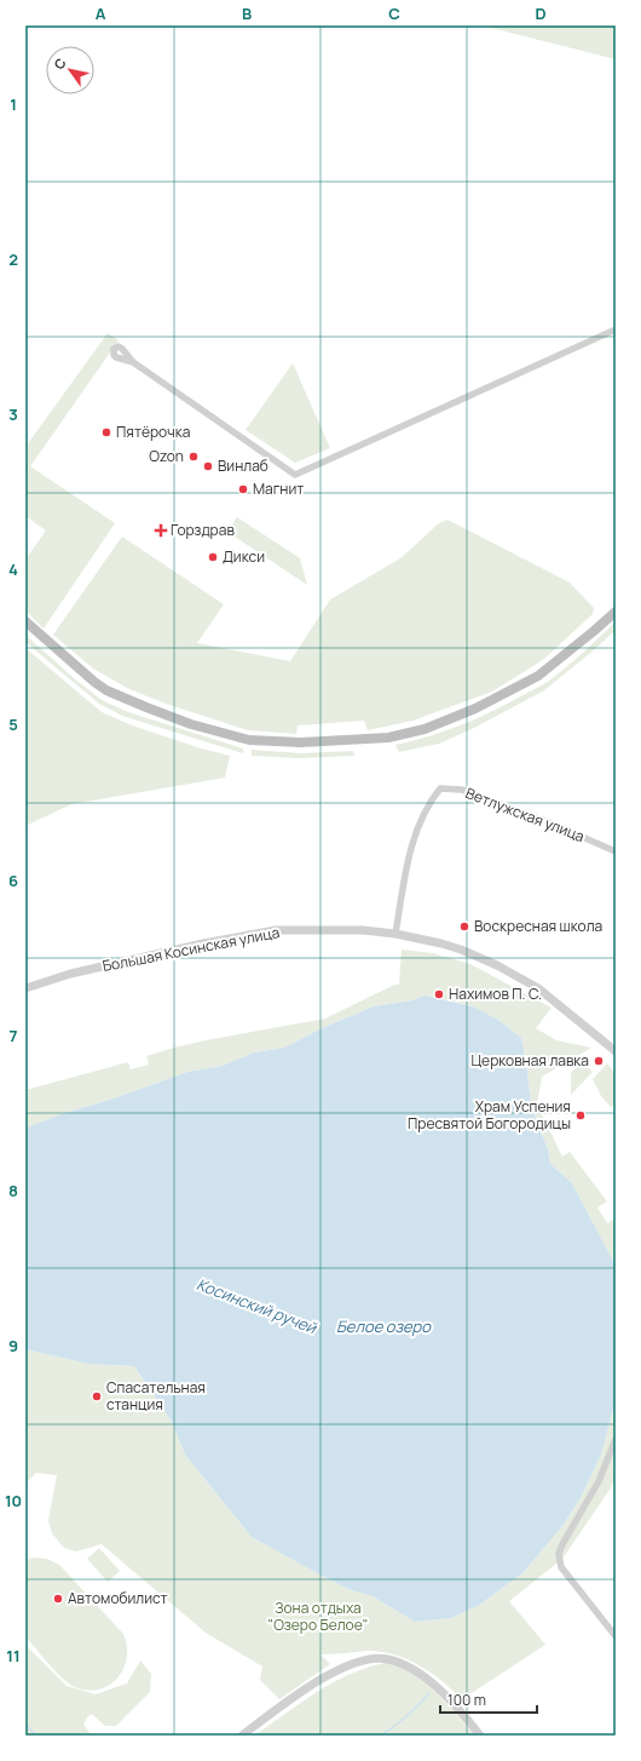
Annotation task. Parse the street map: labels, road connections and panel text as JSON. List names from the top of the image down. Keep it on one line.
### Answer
{"streets":{"street":["Ветлужская улица","Большая Косинская улица"]},"crossings":[["Ветлужская улица","Большая Косинская улица"]],"water":["Косинский ручей","Белое озеро"],"parks":["Зона отдыха \"Озеро Белое\""],"places":{"other":["Пятёрочка","Ozon","Винлаб","Магнит","Дикси","Воскресная школа","Нахимов П. С.","Церковная лавка","Храм Успения Пресвятой Богородицы","Спасательная станция","Автомобилист"],"health":["Горздрав"]},"scale_bar":"100 m","north":"top left","grid":{"columns":["A","B","C","D"],"rows":["1","2","3","4","5","6","7","8","9","10","11"]}}
